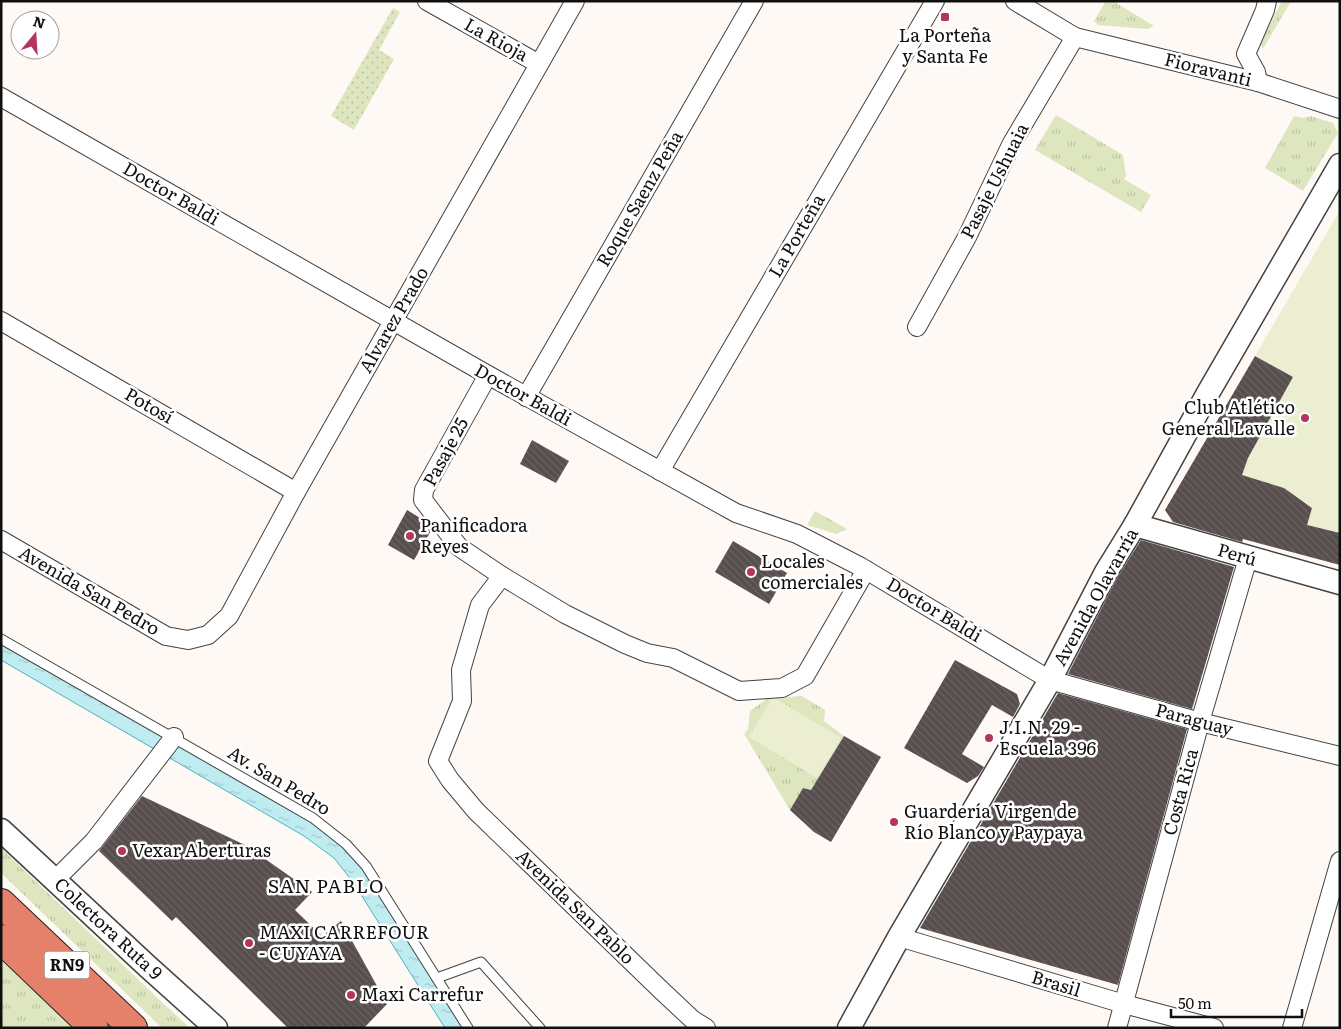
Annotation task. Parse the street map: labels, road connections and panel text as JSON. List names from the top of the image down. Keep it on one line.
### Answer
{"streets":{"highway":["RN9"],"street":["La Rioja","Fioravanti","Pasaje Ushuaia","Doctor Baldi","Roque Saenz Peña","La Porteña","Alvarez Prado","Potosí","Pasaje 25","Perú","Avenida San Pedro","Avenida Olavarría","Paraguay","Costa Rica","Avenida San Pablo","Colectora Ruta 9","Brasil"],"lane":["Av. San Pedro"]},"crossings":[["La Rioja","Alvarez Prado"],["Fioravanti","Pasaje Ushuaia"],["Doctor Baldi","Roque Saenz Peña"],["Doctor Baldi","La Porteña"],["Doctor Baldi","Alvarez Prado"],["Doctor Baldi","Pasaje 25"],["Doctor Baldi","Avenida Olavarría"],["Doctor Baldi","Paraguay"],["Alvarez Prado","Potosí"],["Alvarez Prado","Avenida San Pedro"],["Pasaje 25","Avenida San Pablo"],["Perú","Avenida Olavarría"],["Perú","Costa Rica"],["Avenida Olavarría","Paraguay"],["Avenida Olavarría","Brasil"],["Paraguay","Costa Rica"],["Costa Rica","Brasil"]],"districts":["SAN PABLO"],"places":{"transit":["La Porteña y Santa Fe"],"other":["Club Atlético General Lavalle","Panificadora Reyes","Locales comerciales","J.I.N. 29 - Escuela 396","Guardería Virgen de Río Blanco y Paypaya","Vexar Aberturas","MAXI CARREFOUR - CUYAYA","Maxi Carrefur"]},"scale_bar":"50 m","north":"top"}
